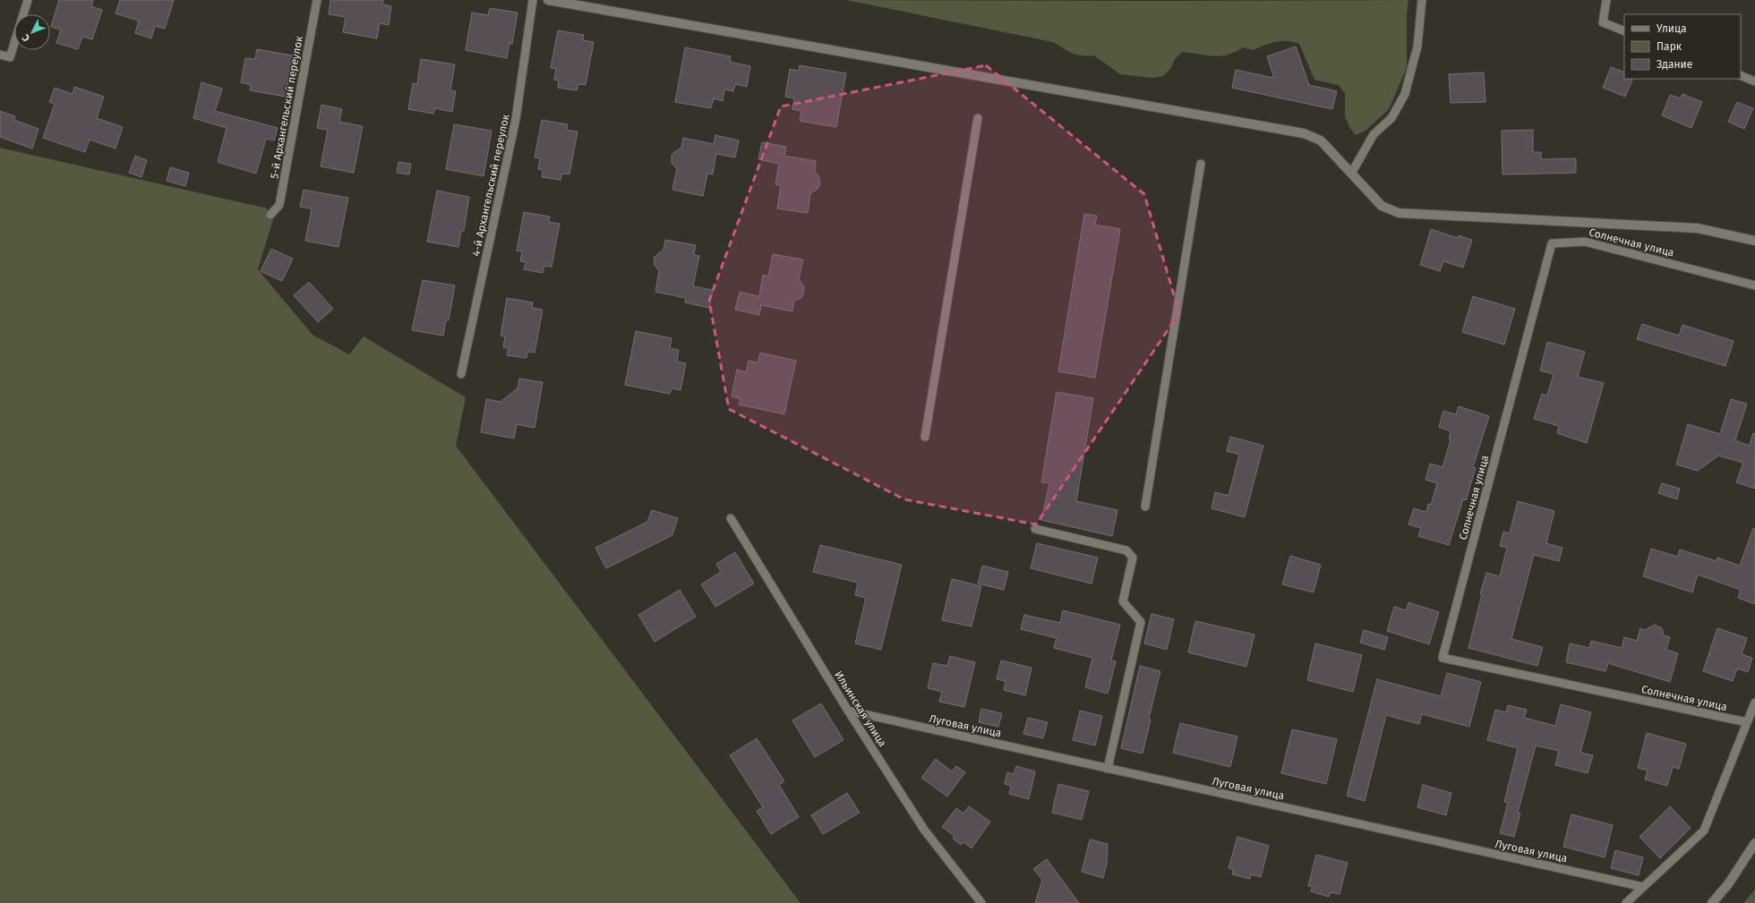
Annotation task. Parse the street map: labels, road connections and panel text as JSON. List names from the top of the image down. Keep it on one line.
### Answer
{"streets":{"lane":["5-й Архангельский переулок","4-й Архангельский переулок","Солнечная улица","Ильинская улица","Луговая улица"]},"crossings":[["Ильинская улица","Луговая улица"]],"legend":["Улица","Парк","Здание"],"north":"bottom left"}
